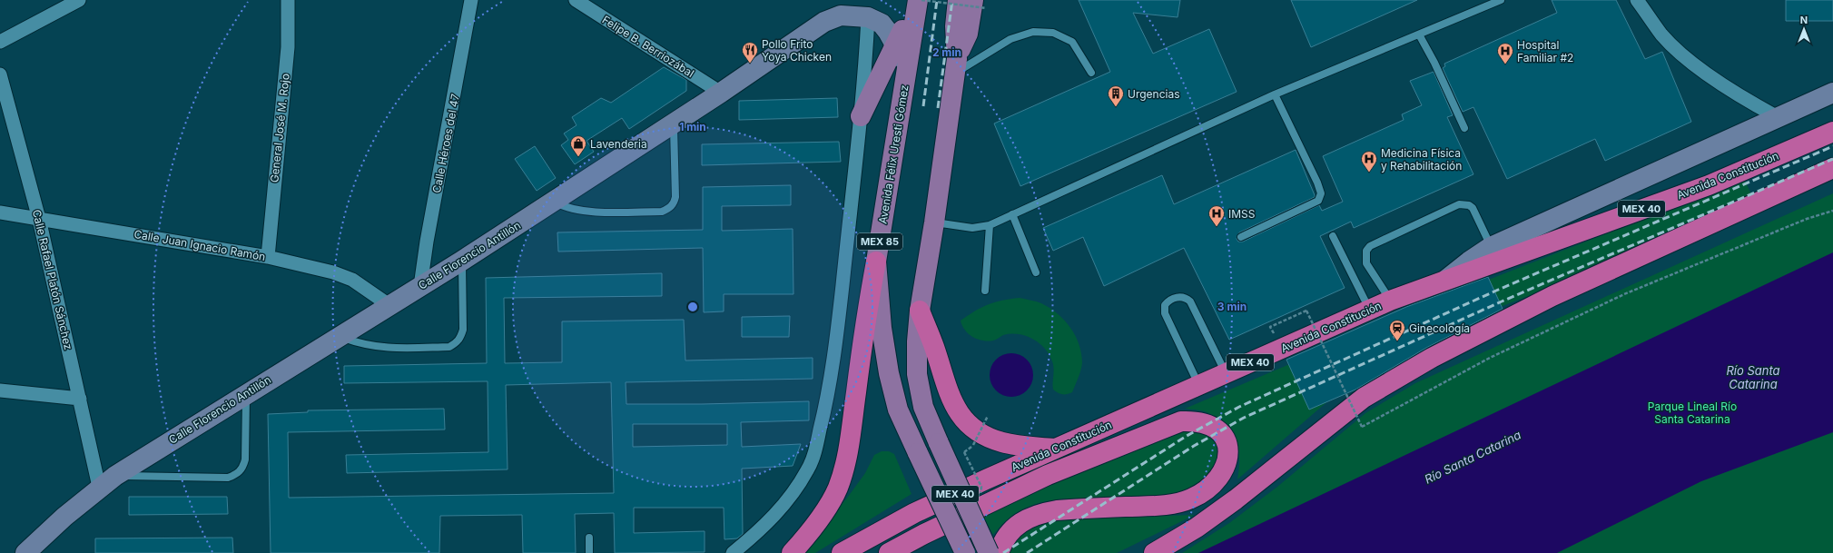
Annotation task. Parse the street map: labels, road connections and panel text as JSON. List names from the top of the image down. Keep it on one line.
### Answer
{"streets":{"highway":["Avenida Constitución","MEX 40"],"main road":["Avenida Félix Uresti Gómez","MEX 85"],"street":["Felipe B. Berriozábal","General José M. Rojo","Calle Héroes del 47","Calle Juan Ignacio Ramón","Calle Florencio Antillón","Calle Rafael Platón Sánchez"]},"crossings":[["Felipe B. Berriozábal","Calle Florencio Antillón"],["General José M. Rojo","Calle Juan Ignacio Ramón"],["Calle Héroes del 47","Calle Florencio Antillón"],["Avenida Félix Uresti Gómez","Calle Florencio Antillón"],["Calle Juan Ignacio Ramón","Calle Florencio Antillón"],["Calle Juan Ignacio Ramón","Calle Rafael Platón Sánchez"],["Calle Florencio Antillón","Calle Rafael Platón Sánchez"]],"water":["Río Santa Catarina"],"parks":["Parque Lineal Río Santa Catarina"],"places":{"restaurant":["Pollo Frito Yoya Chicken"],"hospital":["Hospital Familiar #2","Medicina Física y Rehabilitación","IMSS"],"building":["Urgencias"],"shop":["Lavenderia"],"station":["Ginecología"]},"north":"top","rings":["2 min","1 min","3 min"]}
